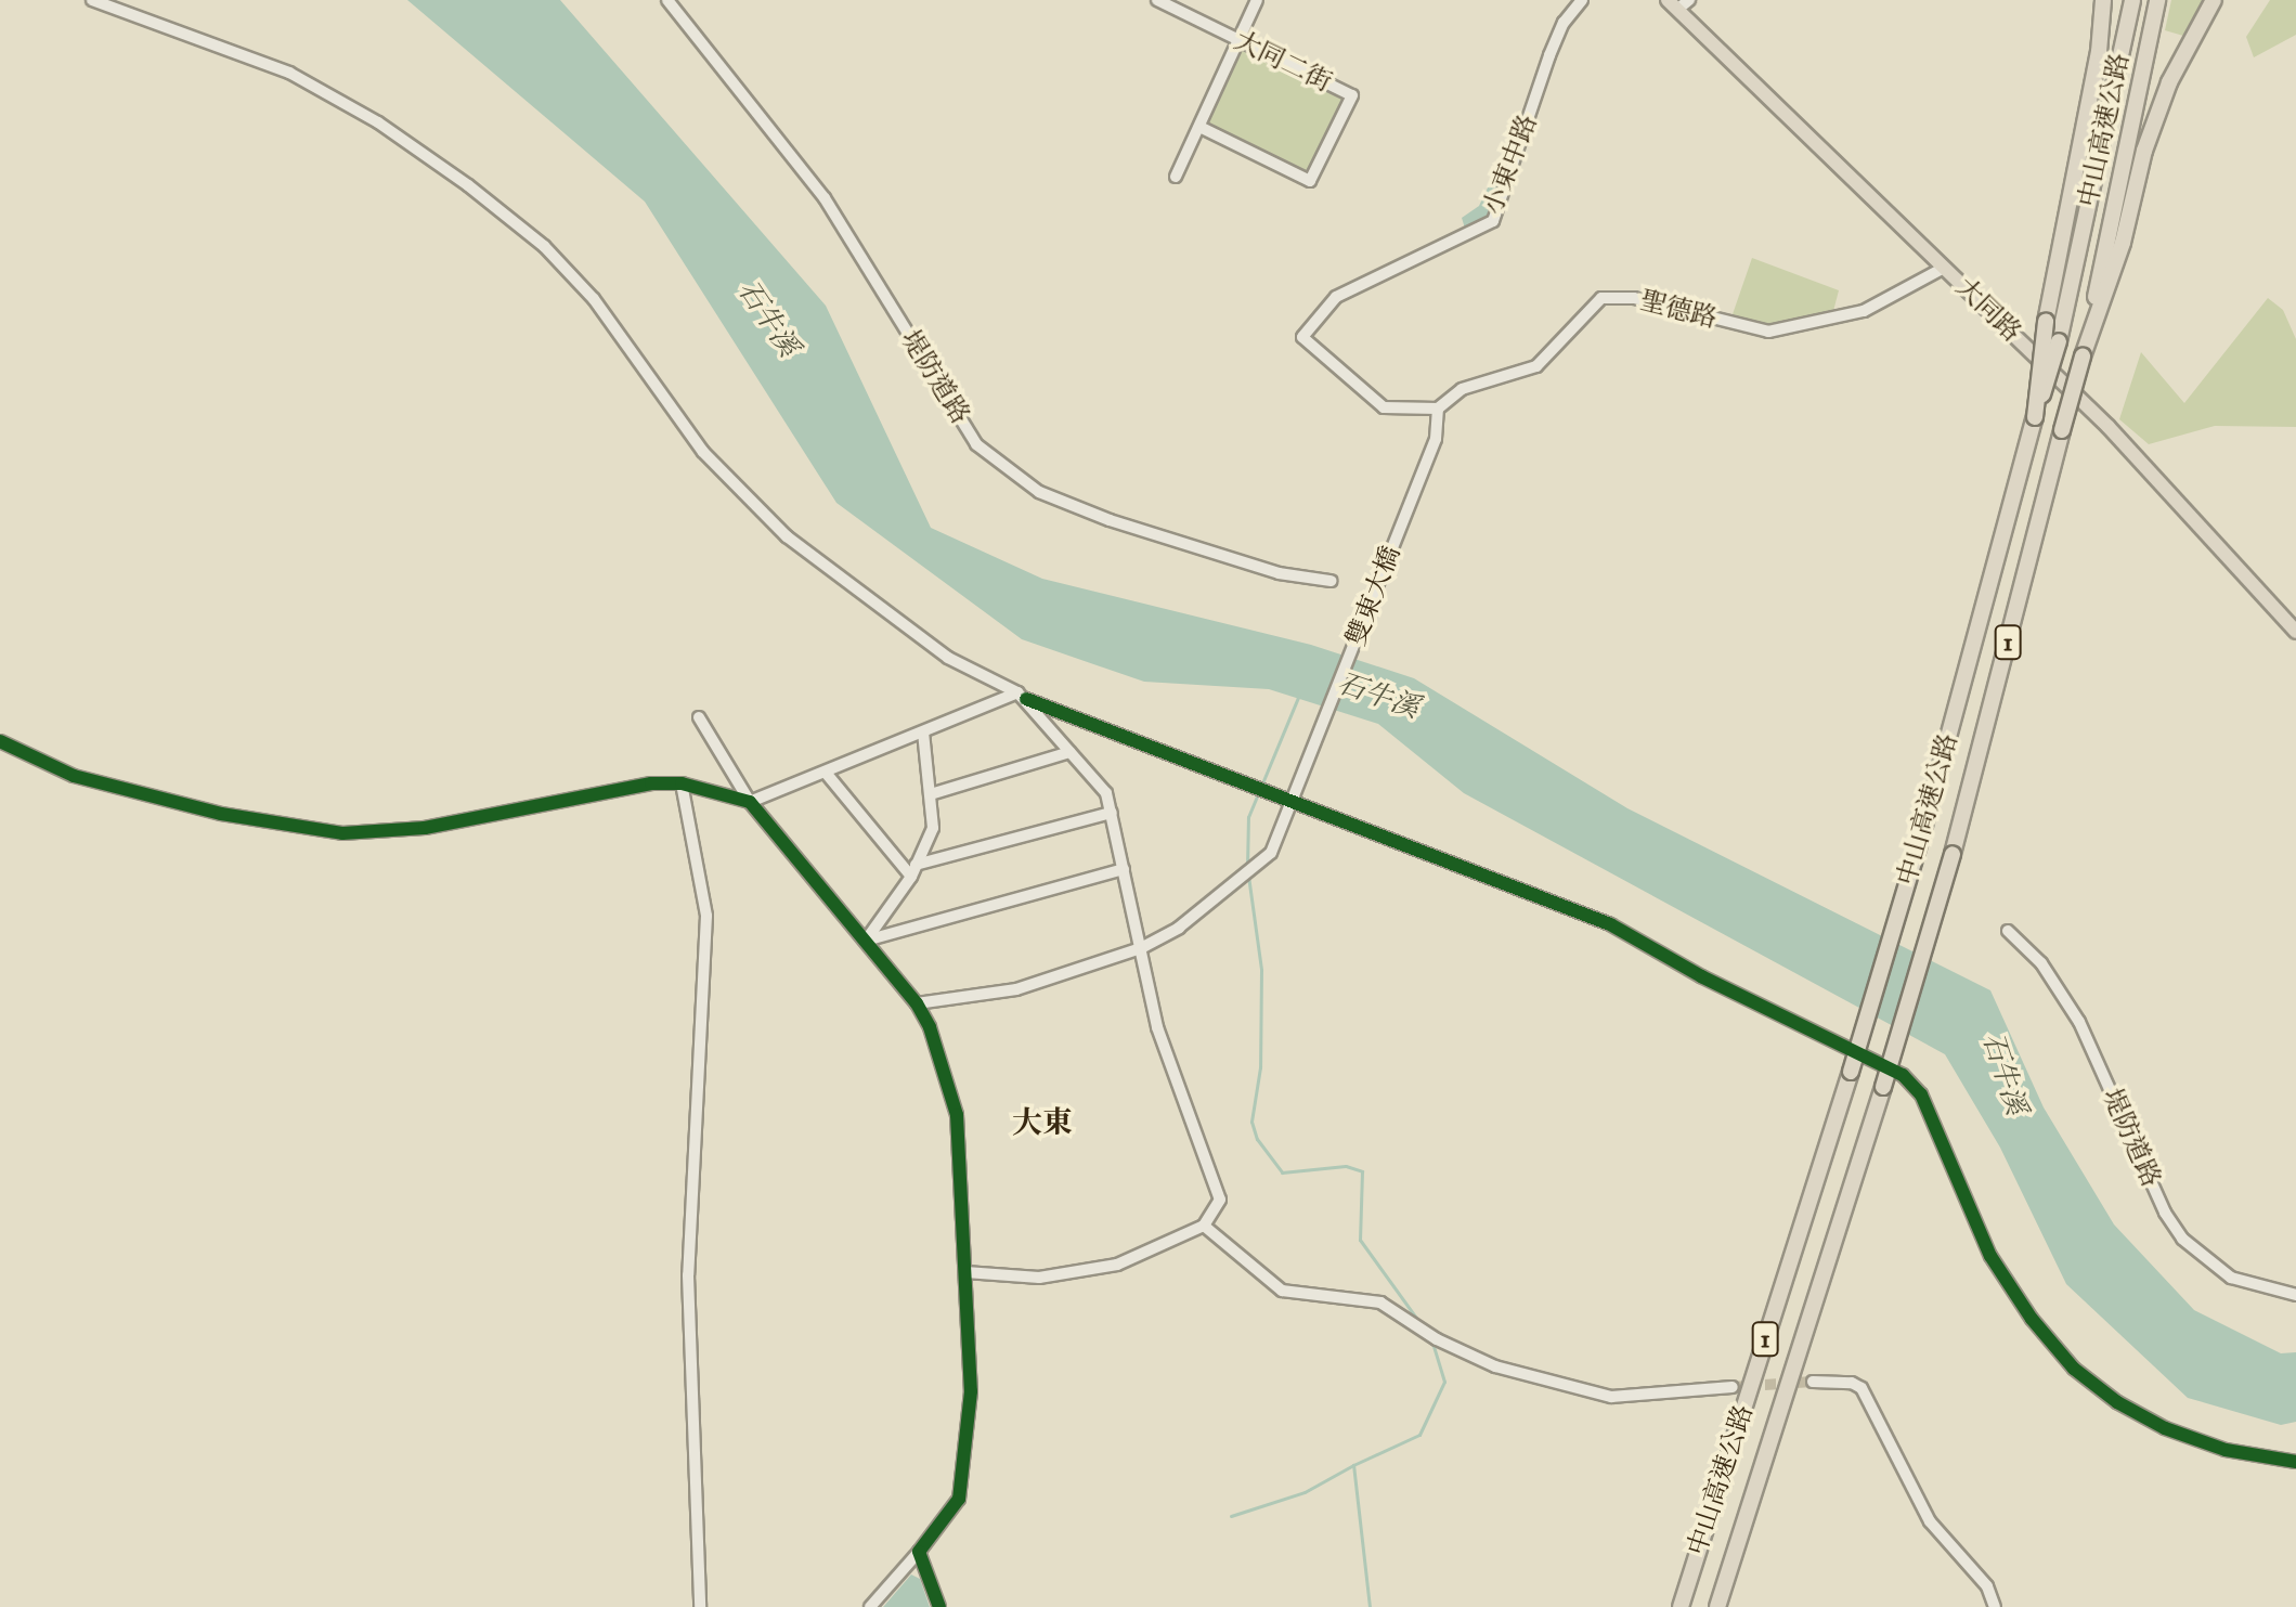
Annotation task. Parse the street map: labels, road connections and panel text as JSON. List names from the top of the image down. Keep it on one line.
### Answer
{"streets":{"highway":["中山高速公路","1"],"main road":["大同路"],"street":["大同二街","小東中路","聖德路","堤防道路","雙東大橋"]},"crossings":[["小東中路","聖德路"],["小東中路","雙東大橋"],["聖德路","大同路"],["聖德路","雙東大橋"]],"districts":["大東"],"water":["石牛溪"]}
